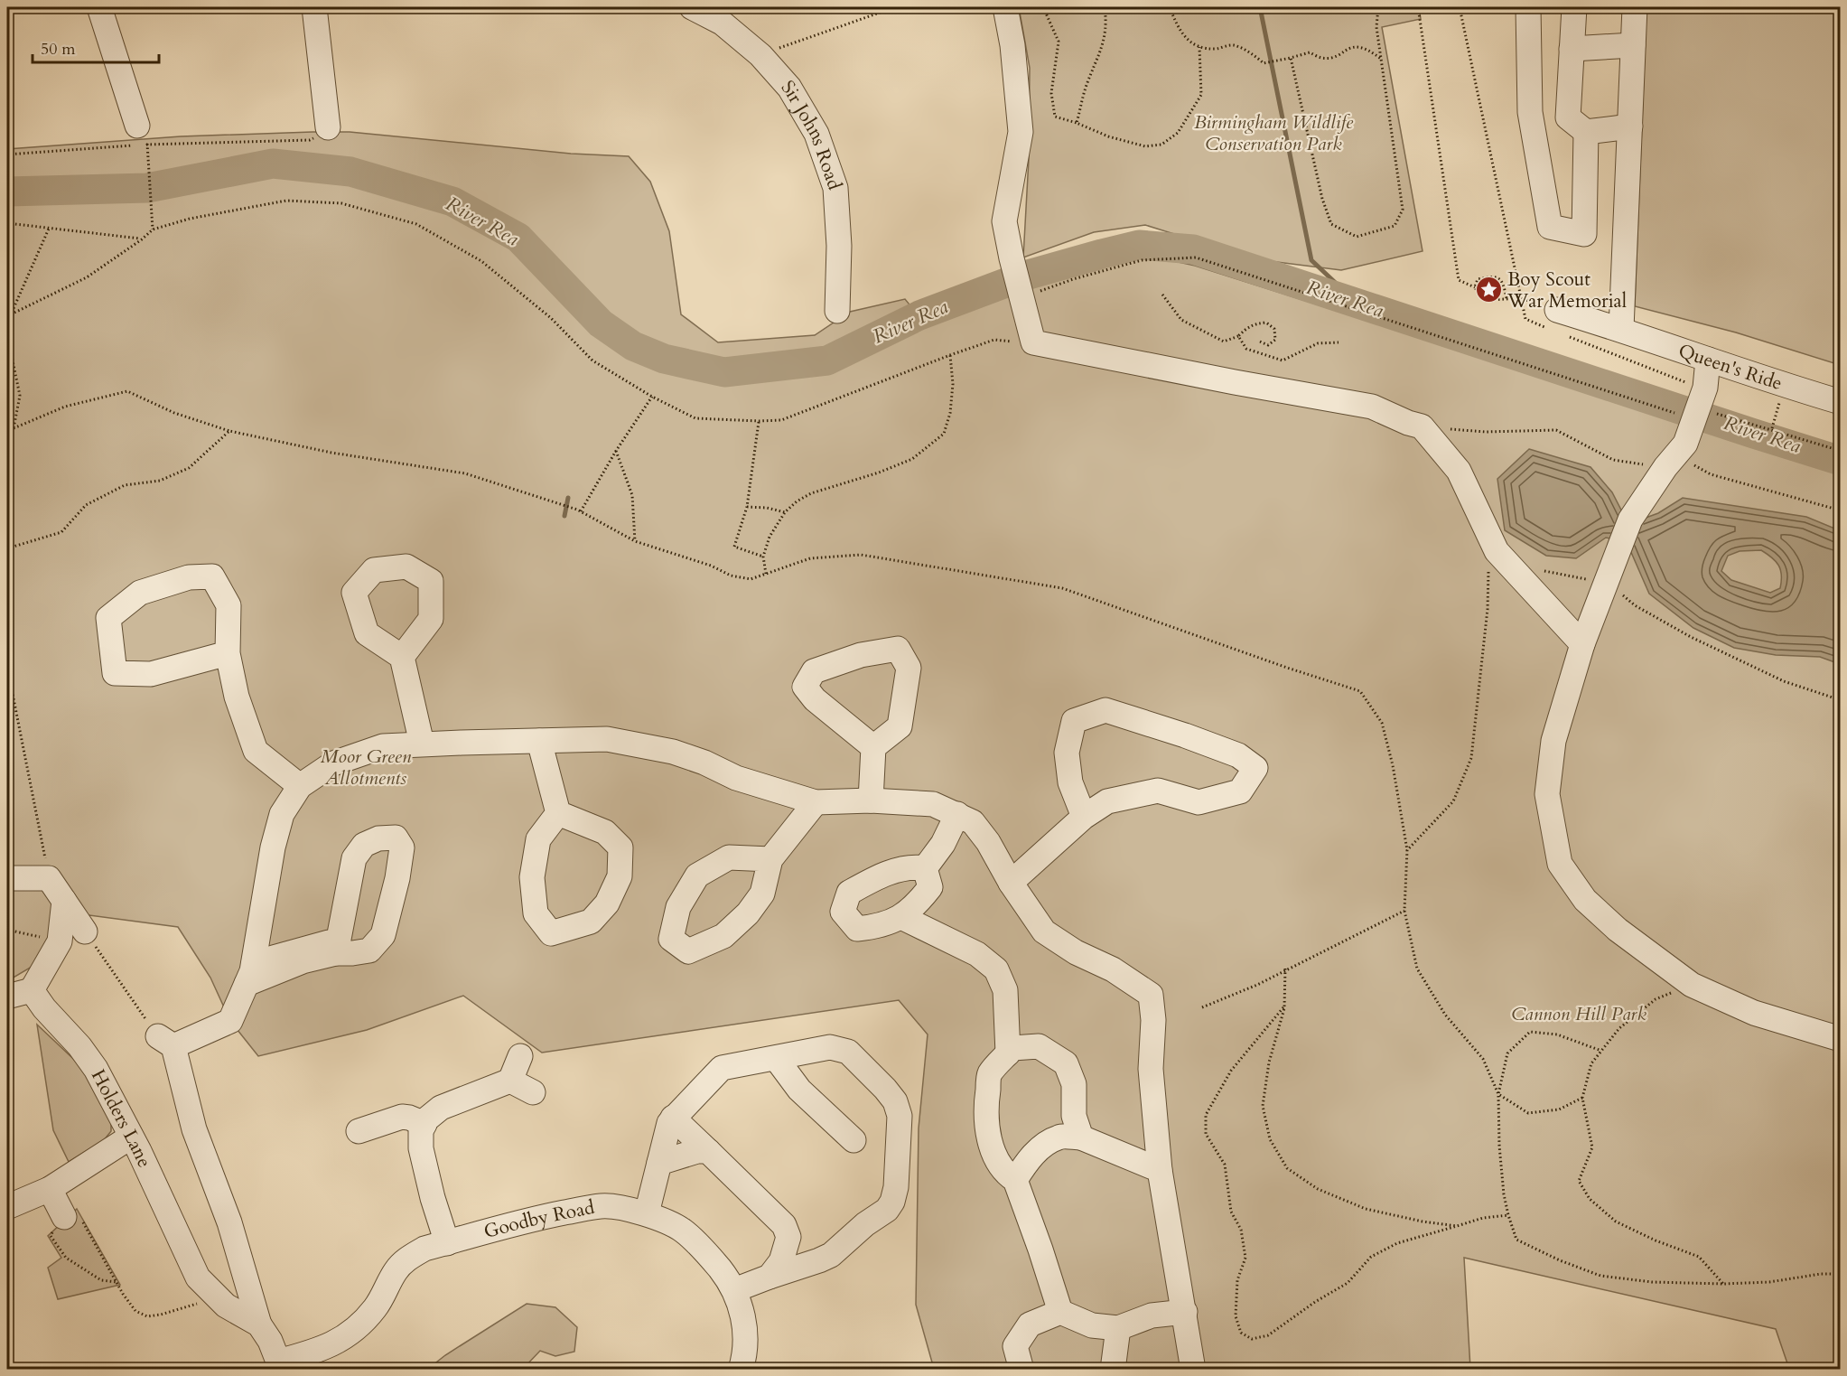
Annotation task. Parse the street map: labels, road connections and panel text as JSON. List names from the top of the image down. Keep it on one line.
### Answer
{"streets":{"street":["Sir Johns Road","Queen's Ride","Holders Lane","Goodby Road"]},"water":["River Rea"],"parks":["Birmingham Wildlife Conservation Park","Moor Green Allotments","Cannon Hill Park"],"places":{"place":["Boy Scout War Memorial"]},"scale_bar":"50 m"}
